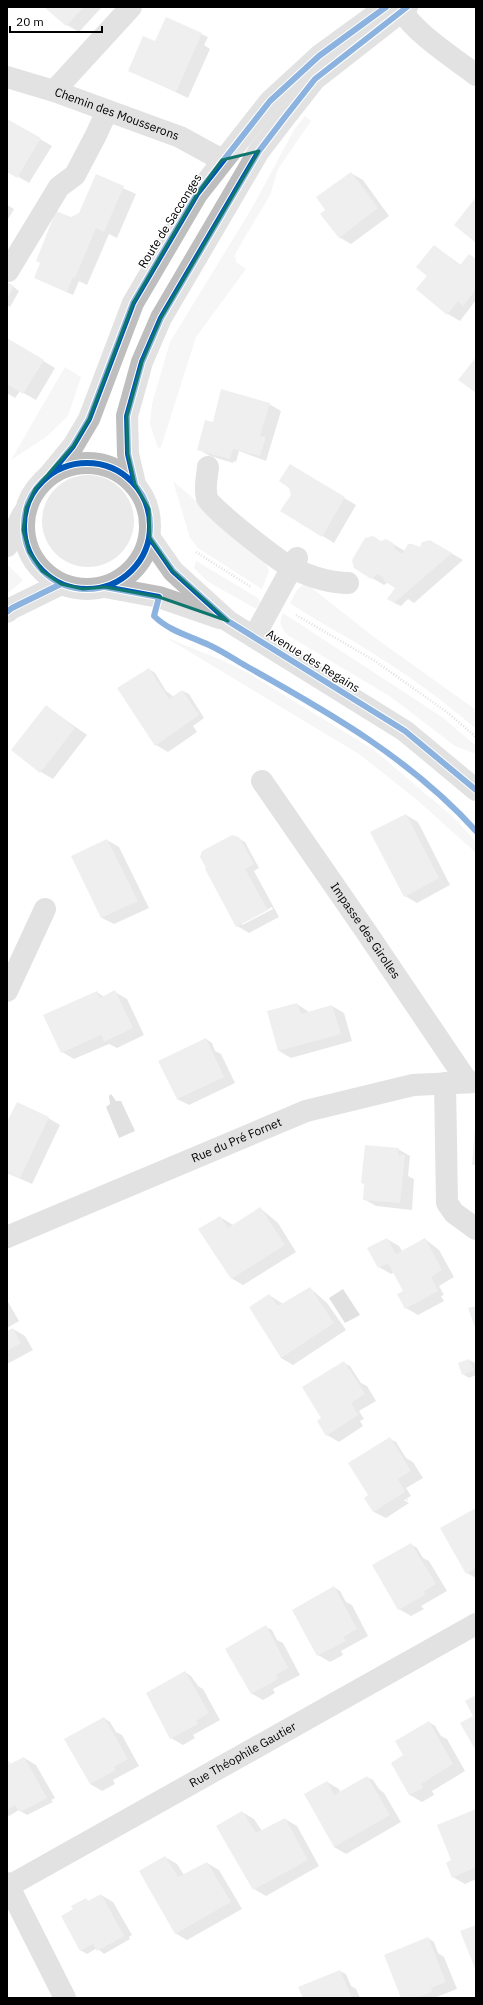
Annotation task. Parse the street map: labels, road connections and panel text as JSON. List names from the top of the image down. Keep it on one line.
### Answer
{"streets":{"street":["Chemin des Mousserons","Route de Sacconges","Avenue des Regains","Impasse des Girolles","Rue du Pré Fornet","Rue Théophile Gautier"]},"crossings":[["Chemin des Mousserons","Route de Sacconges"],["Route de Sacconges","Avenue des Regains"],["Impasse des Girolles","Rue du Pré Fornet"]],"scale_bar":"20 m"}
